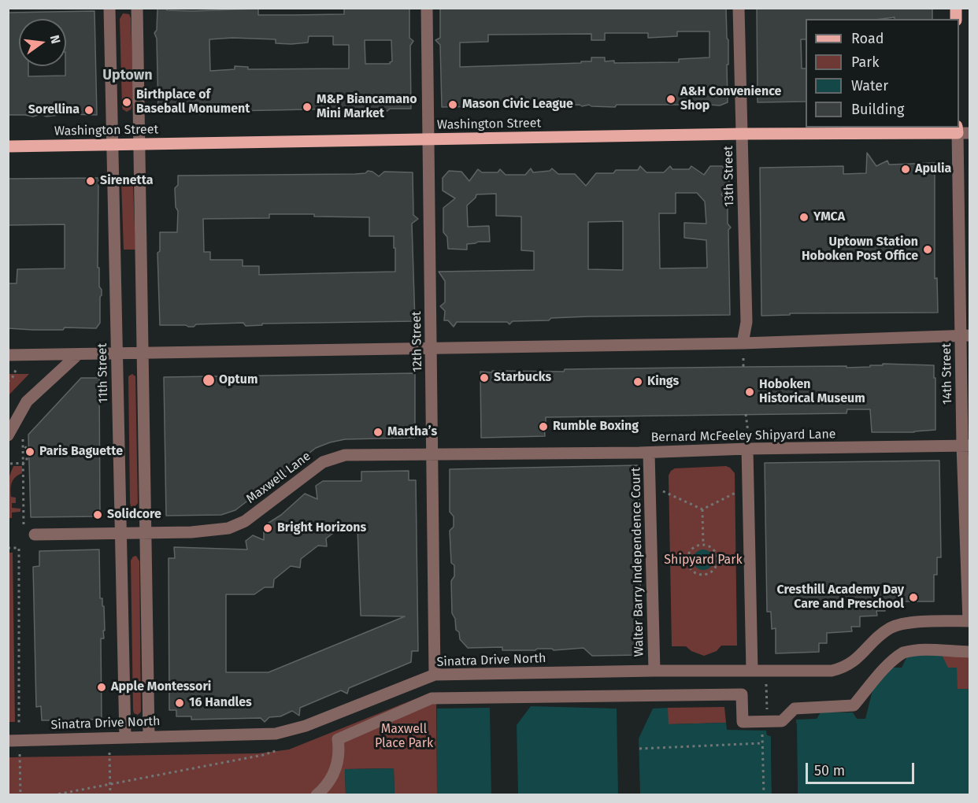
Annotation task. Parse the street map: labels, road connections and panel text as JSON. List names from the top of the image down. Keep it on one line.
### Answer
{"streets":{"main road":["Washington Street"],"street":["13th Street","12th Street","11th Street","14th Street","Bernard McFeeley Shipyard Lane","Maxwell Lane","Walter Barry Independence Court","Sinatra Drive North"]},"crossings":[["Washington Street","13th Street"],["Washington Street","12th Street"],["Washington Street","11th Street"],["Washington Street","14th Street"],["12th Street","Bernard McFeeley Shipyard Lane"],["12th Street","Maxwell Lane"],["12th Street","Sinatra Drive North"],["11th Street","Maxwell Lane"],["11th Street","Sinatra Drive North"],["14th Street","Bernard McFeeley Shipyard Lane"],["14th Street","Sinatra Drive North"],["Bernard McFeeley Shipyard Lane","Maxwell Lane"],["Bernard McFeeley Shipyard Lane","Walter Barry Independence Court"],["Walter Barry Independence Court","Sinatra Drive North"]],"districts":["Uptown"],"parks":["Shipyard Park","Maxwell Place Park"],"places":["A&H Convenience Shop","Birthplace of Baseball Monument","Mason Civic League","M&P Biancamano Mini Market","Sorellina","Apulia","Sirenetta","YMCA","Uptown Station Hoboken Post Office","Starbucks","Optum","Kings","Hoboken Historical Museum","Rumble Boxing","Martha’s","Paris Baguette","Solidcore","Bright Horizons","Cresthill Academy Day Care and Preschool","Apple Montessori","16 Handles"],"legend":["Road","Park","Water","Building"],"scale_bar":"50 m","north":"right"}
